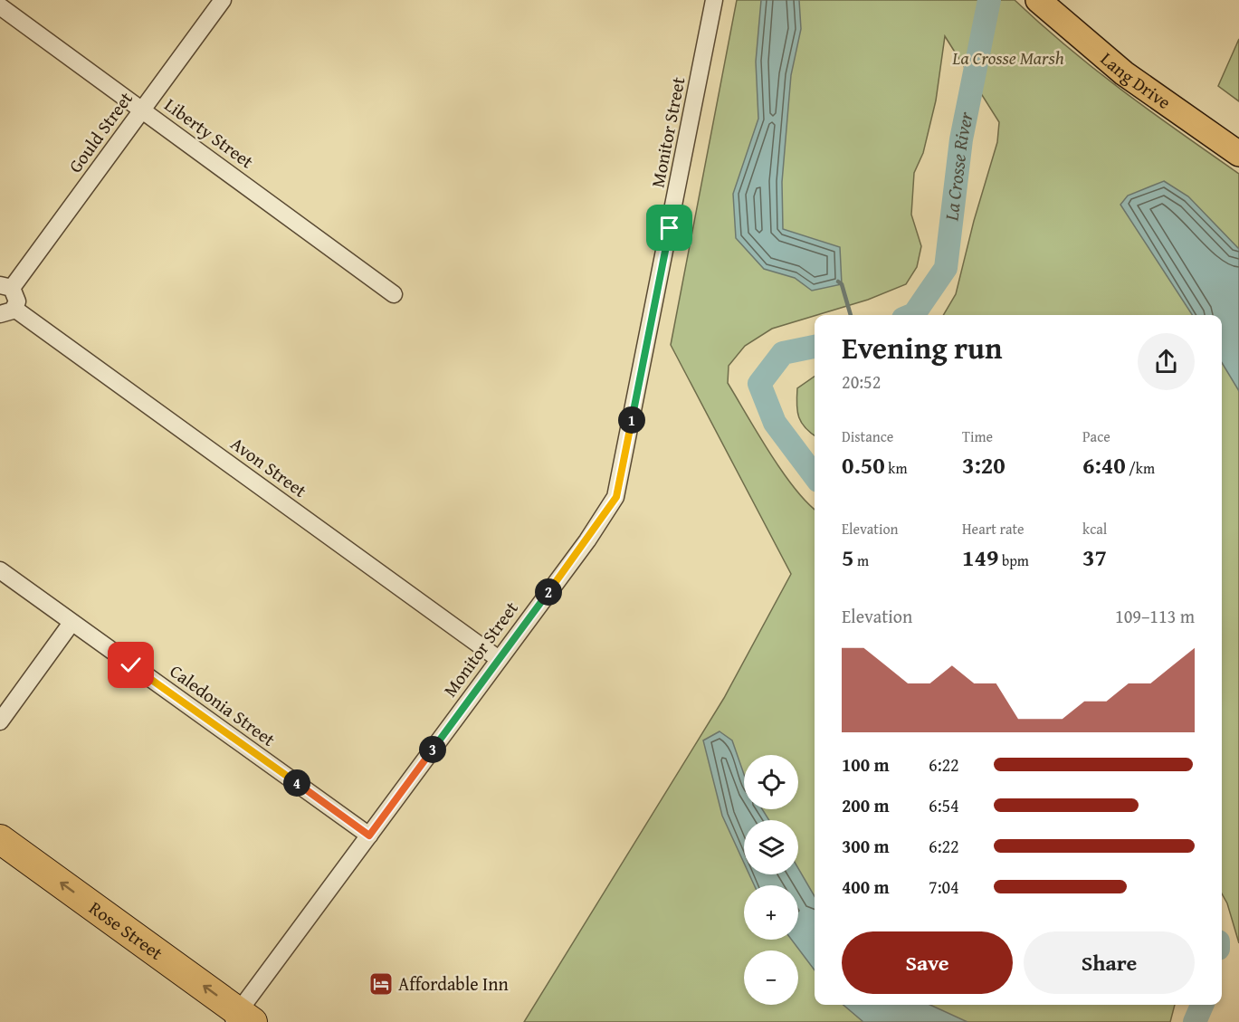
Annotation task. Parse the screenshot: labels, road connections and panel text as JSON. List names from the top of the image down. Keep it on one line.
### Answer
{"streets":{"highway":["Rose Street"],"main road":["Lang Drive"],"street":["Gould Street","Monitor Street","Liberty Street","Avon Street","Caledonia Street"]},"crossings":[["Gould Street","Liberty Street"],["Monitor Street","Avon Street"],["Monitor Street","Caledonia Street"],["Monitor Street","Rose Street"]],"one_way":["Rose Street"],"water":["La Crosse River"],"parks":["La Crosse Marsh"],"places":{"hotel":["Affordable Inn"]},"page":{"heading":["Evening run","20:52"],"pins":["1","2","3","4"],"stats":[["Distance","0.50 km"],["Time","3:20"],["Pace","6:40 /km"],["Elevation","5 m"],["Heart rate","149 bpm"],["kcal","37"]],"chart":["Elevation","109–113 m"],"list":[{"name":"100 m","note":"6:22"},{"name":"200 m","note":"6:54"},{"name":"300 m","note":"6:22"},{"name":"400 m","note":"7:04"}],"map_buttons":["+","−"],"buttons":["Save","Share"]}}
